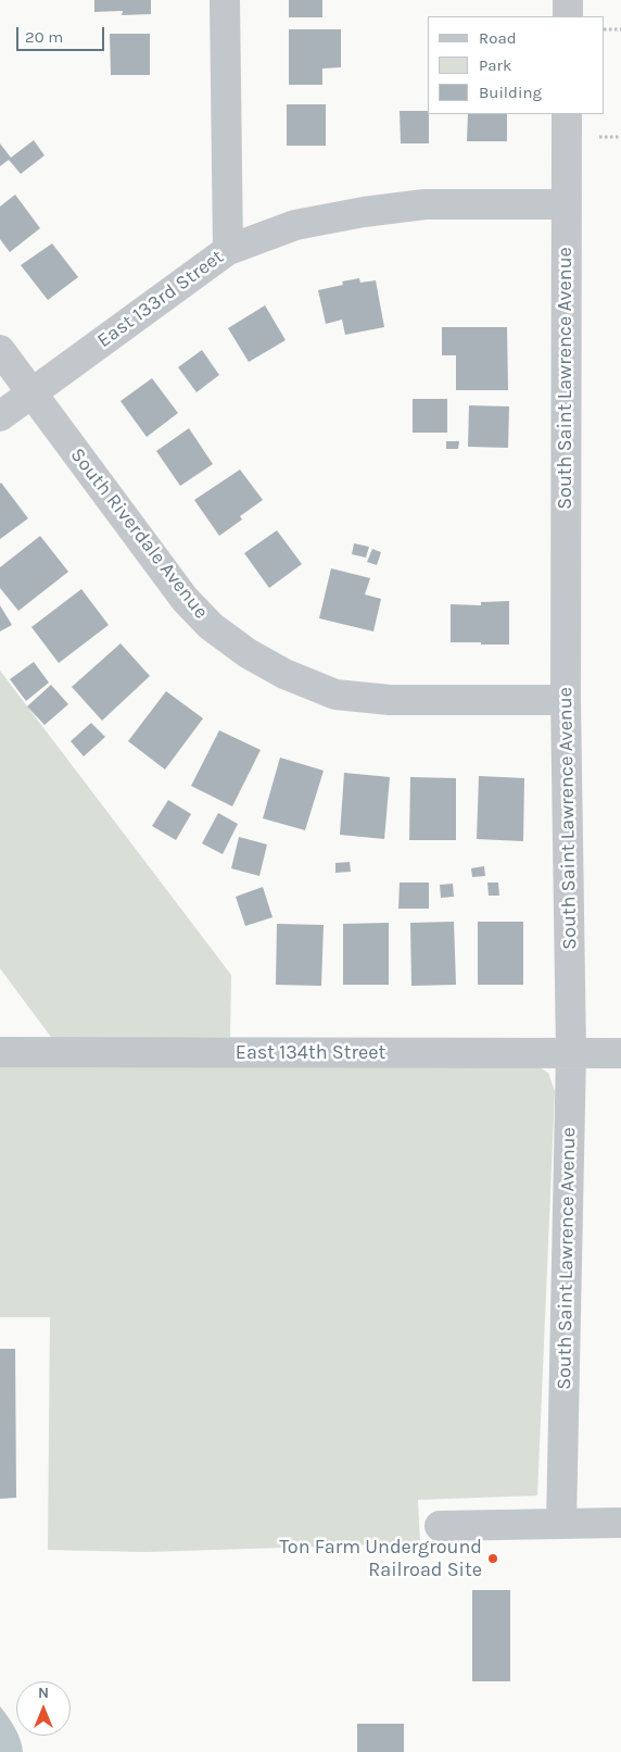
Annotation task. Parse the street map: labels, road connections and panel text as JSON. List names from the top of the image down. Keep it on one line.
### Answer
{"streets":{"street":["East 133rd Street","South Saint Lawrence Avenue","South Riverdale Avenue","East 134th Street"]},"crossings":[["East 133rd Street","South Saint Lawrence Avenue"],["East 133rd Street","South Riverdale Avenue"],["South Saint Lawrence Avenue","South Riverdale Avenue"],["South Saint Lawrence Avenue","East 134th Street"]],"places":["Ton Farm Underground Railroad Site"],"legend":["Road","Park","Building"],"scale_bar":"20 m","north":"top"}
